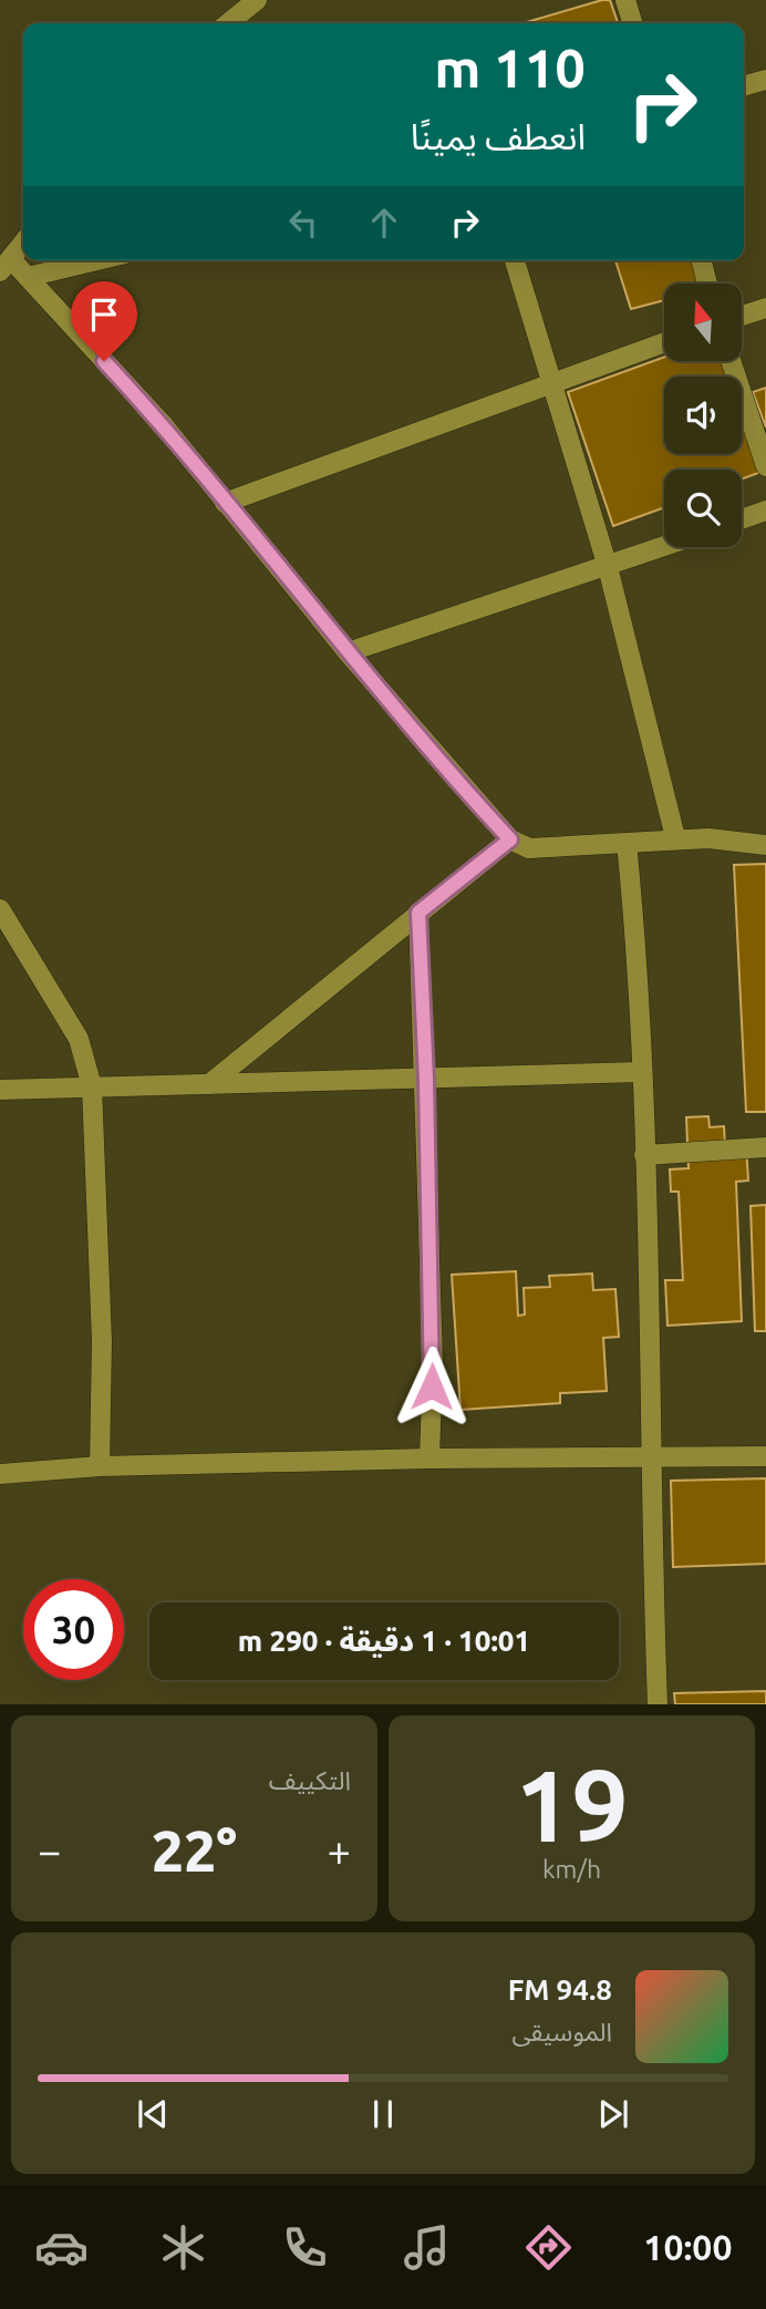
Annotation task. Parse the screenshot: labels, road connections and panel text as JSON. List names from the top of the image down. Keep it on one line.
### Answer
{"north":"top","page":{"turn":["110 m","انعطف يمينًا"],"limit":"30","trip":"10:01 · 1 دقيقة · 290 m","tile":[["19","km/h"],"التكييف"],"heat":["−","22°","+"],"song":["94.8 FM","الموسيقى"],"tabs":"10:00"}}
